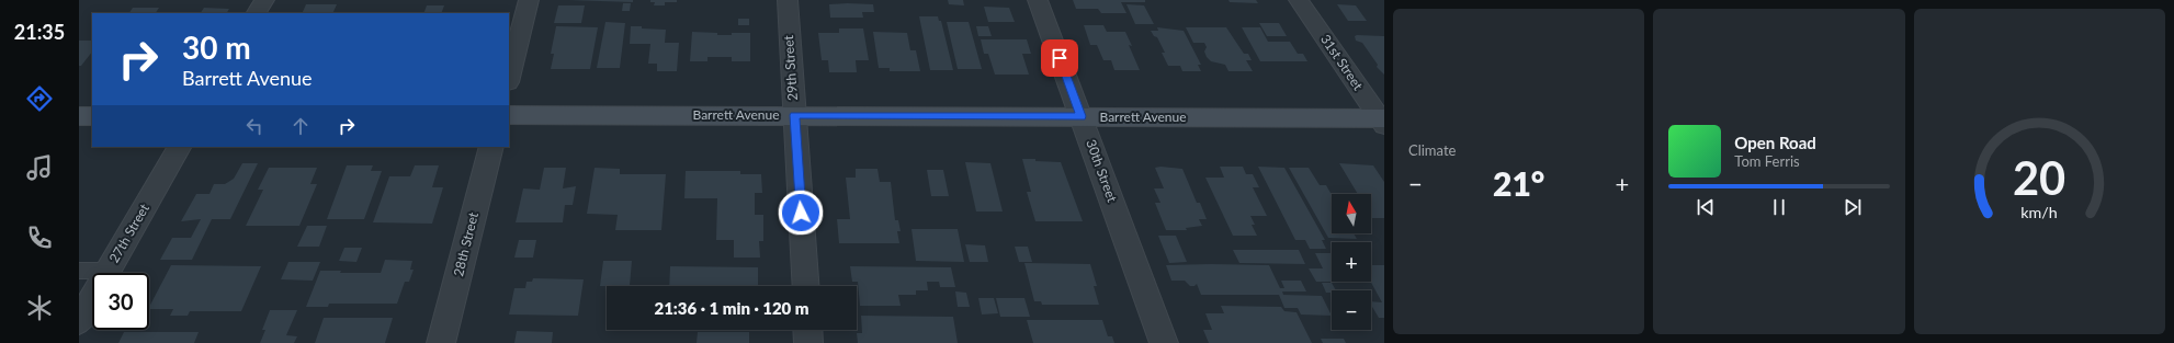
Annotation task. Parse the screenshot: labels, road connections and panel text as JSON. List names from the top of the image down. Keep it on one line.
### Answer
{"streets":{"main road":["Barrett Avenue"],"street":["31st Street","29th Street","30th Street","27th Street","28th Street"]},"crossings":[["31st Street","Barrett Avenue"],["29th Street","Barrett Avenue"],["Barrett Avenue","30th Street"]],"north":"top","page":{"tabs":"21:35","tile":"Climate","turn":["30 m","Barrett Avenue"],"song":["Open Road","Tom Ferris"],"heat":["−","21°","+"],"map_buttons":["+","−"],"limit":"30","trip":"21:36 · 1 min · 120 m","gauge":["20","km/h"]}}
